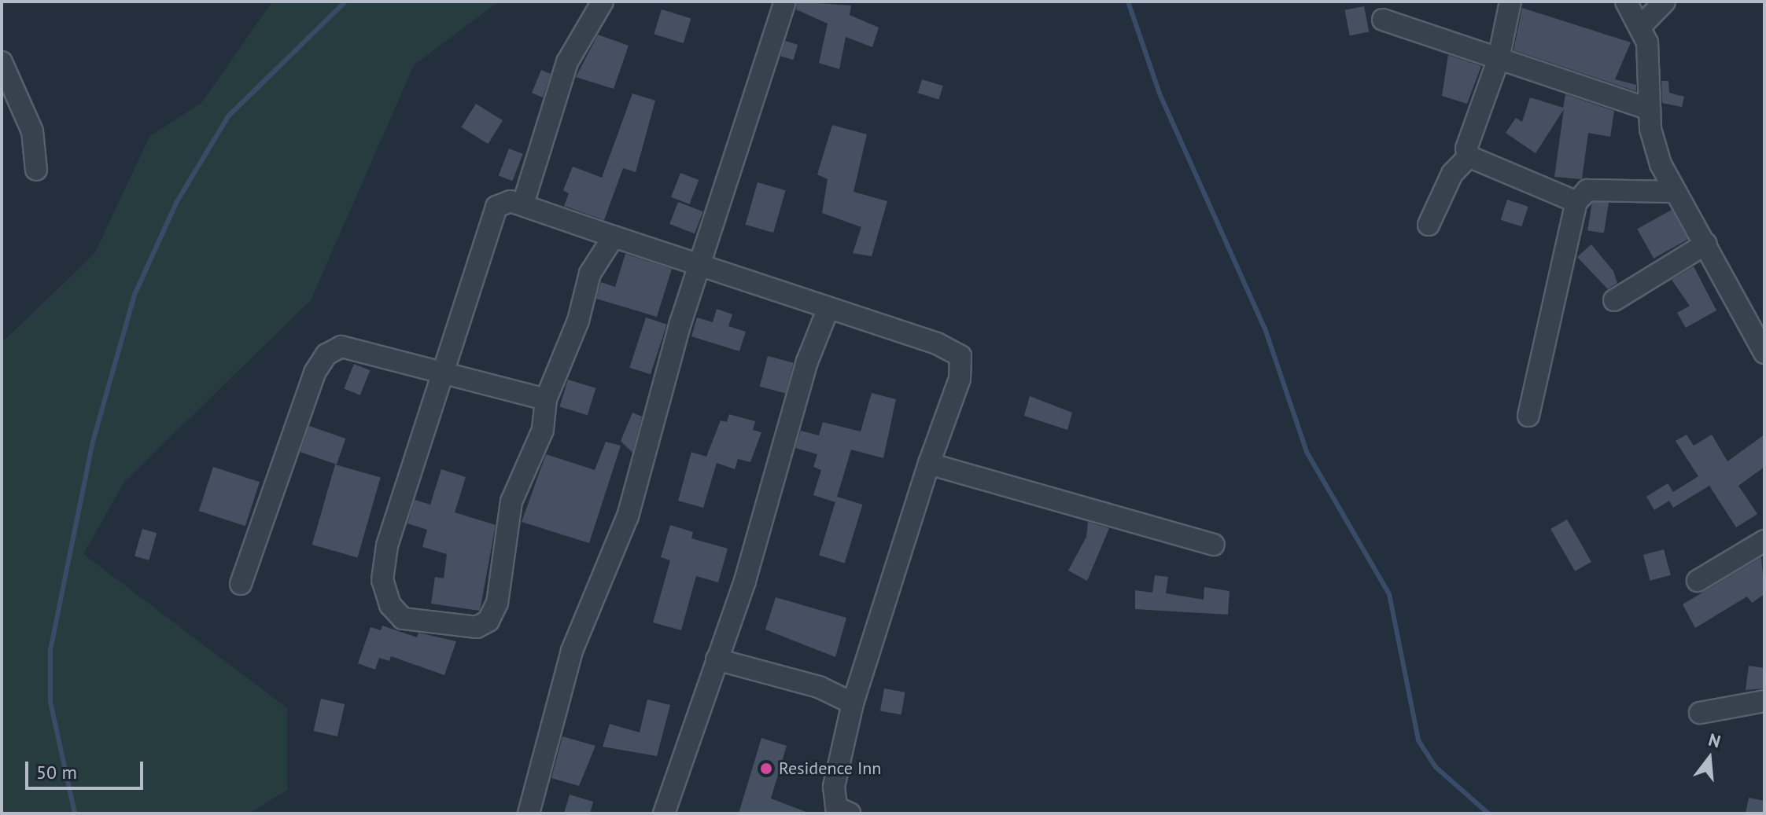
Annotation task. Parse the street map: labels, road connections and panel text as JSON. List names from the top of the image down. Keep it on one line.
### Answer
{"places":["Residence Inn"],"scale_bar":"50 m","north":"top"}
